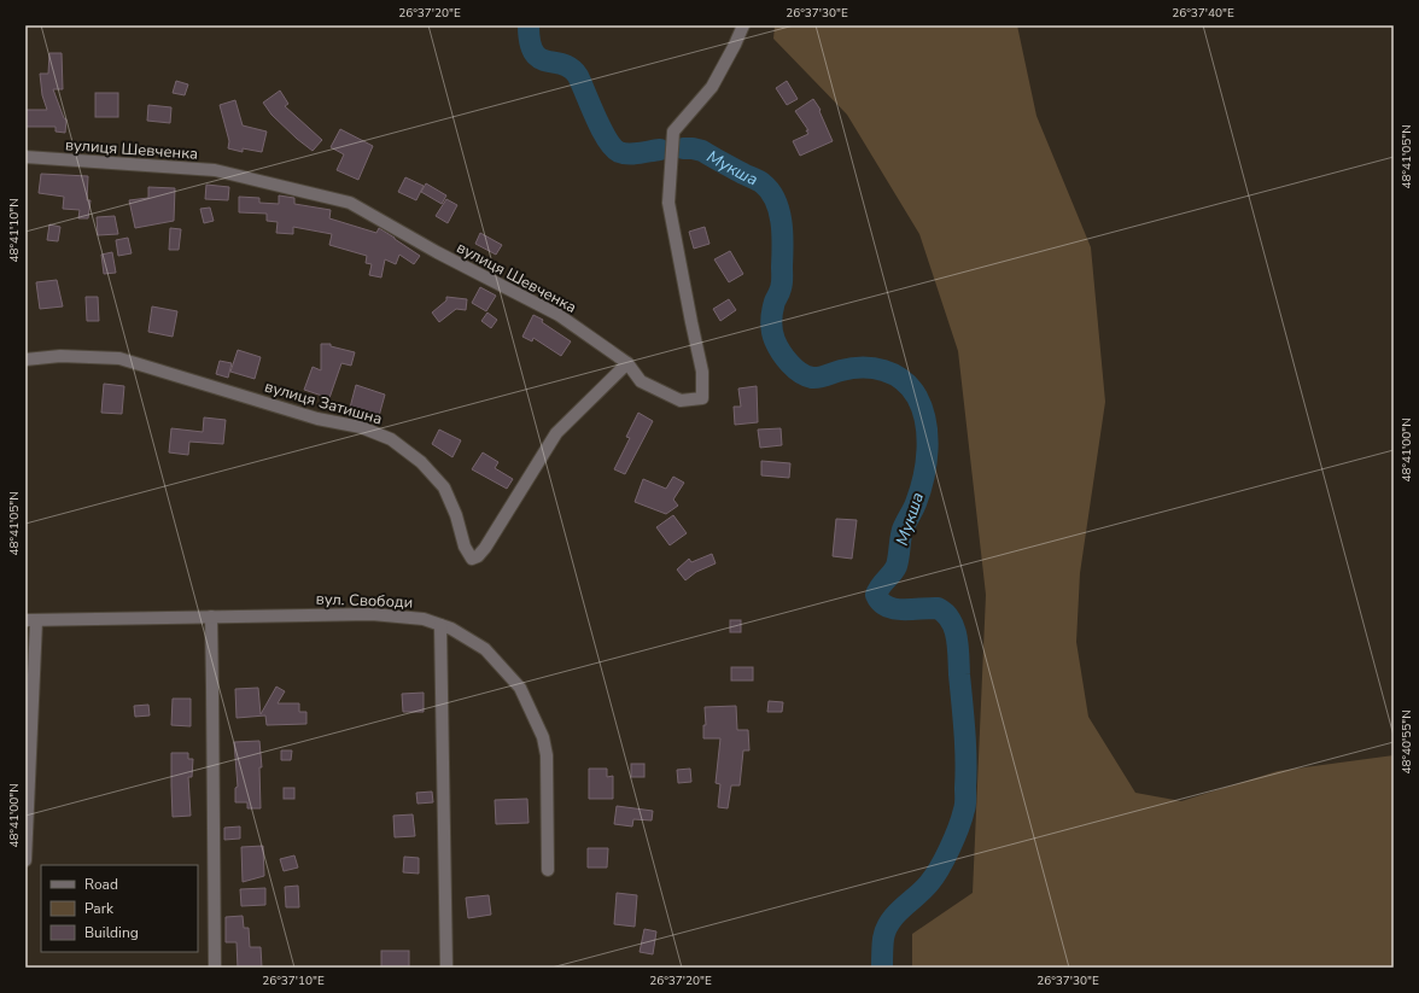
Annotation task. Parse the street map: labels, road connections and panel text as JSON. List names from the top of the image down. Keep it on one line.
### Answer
{"streets":{"street":["вулиця Шевченка","вулиця Затишна","вул. Свободи"]},"crossings":[["вулиця Шевченка","вулиця Затишна"]],"water":["Мукша"],"legend":["Road","Park","Building"],"coordinates":["26°37'20\"E","26°37'30\"E","26°37'40\"E","48°41'05\"N","48°41'10\"N","48°41'00\"N","48°40'55\"N","26°37'10\"E"]}
